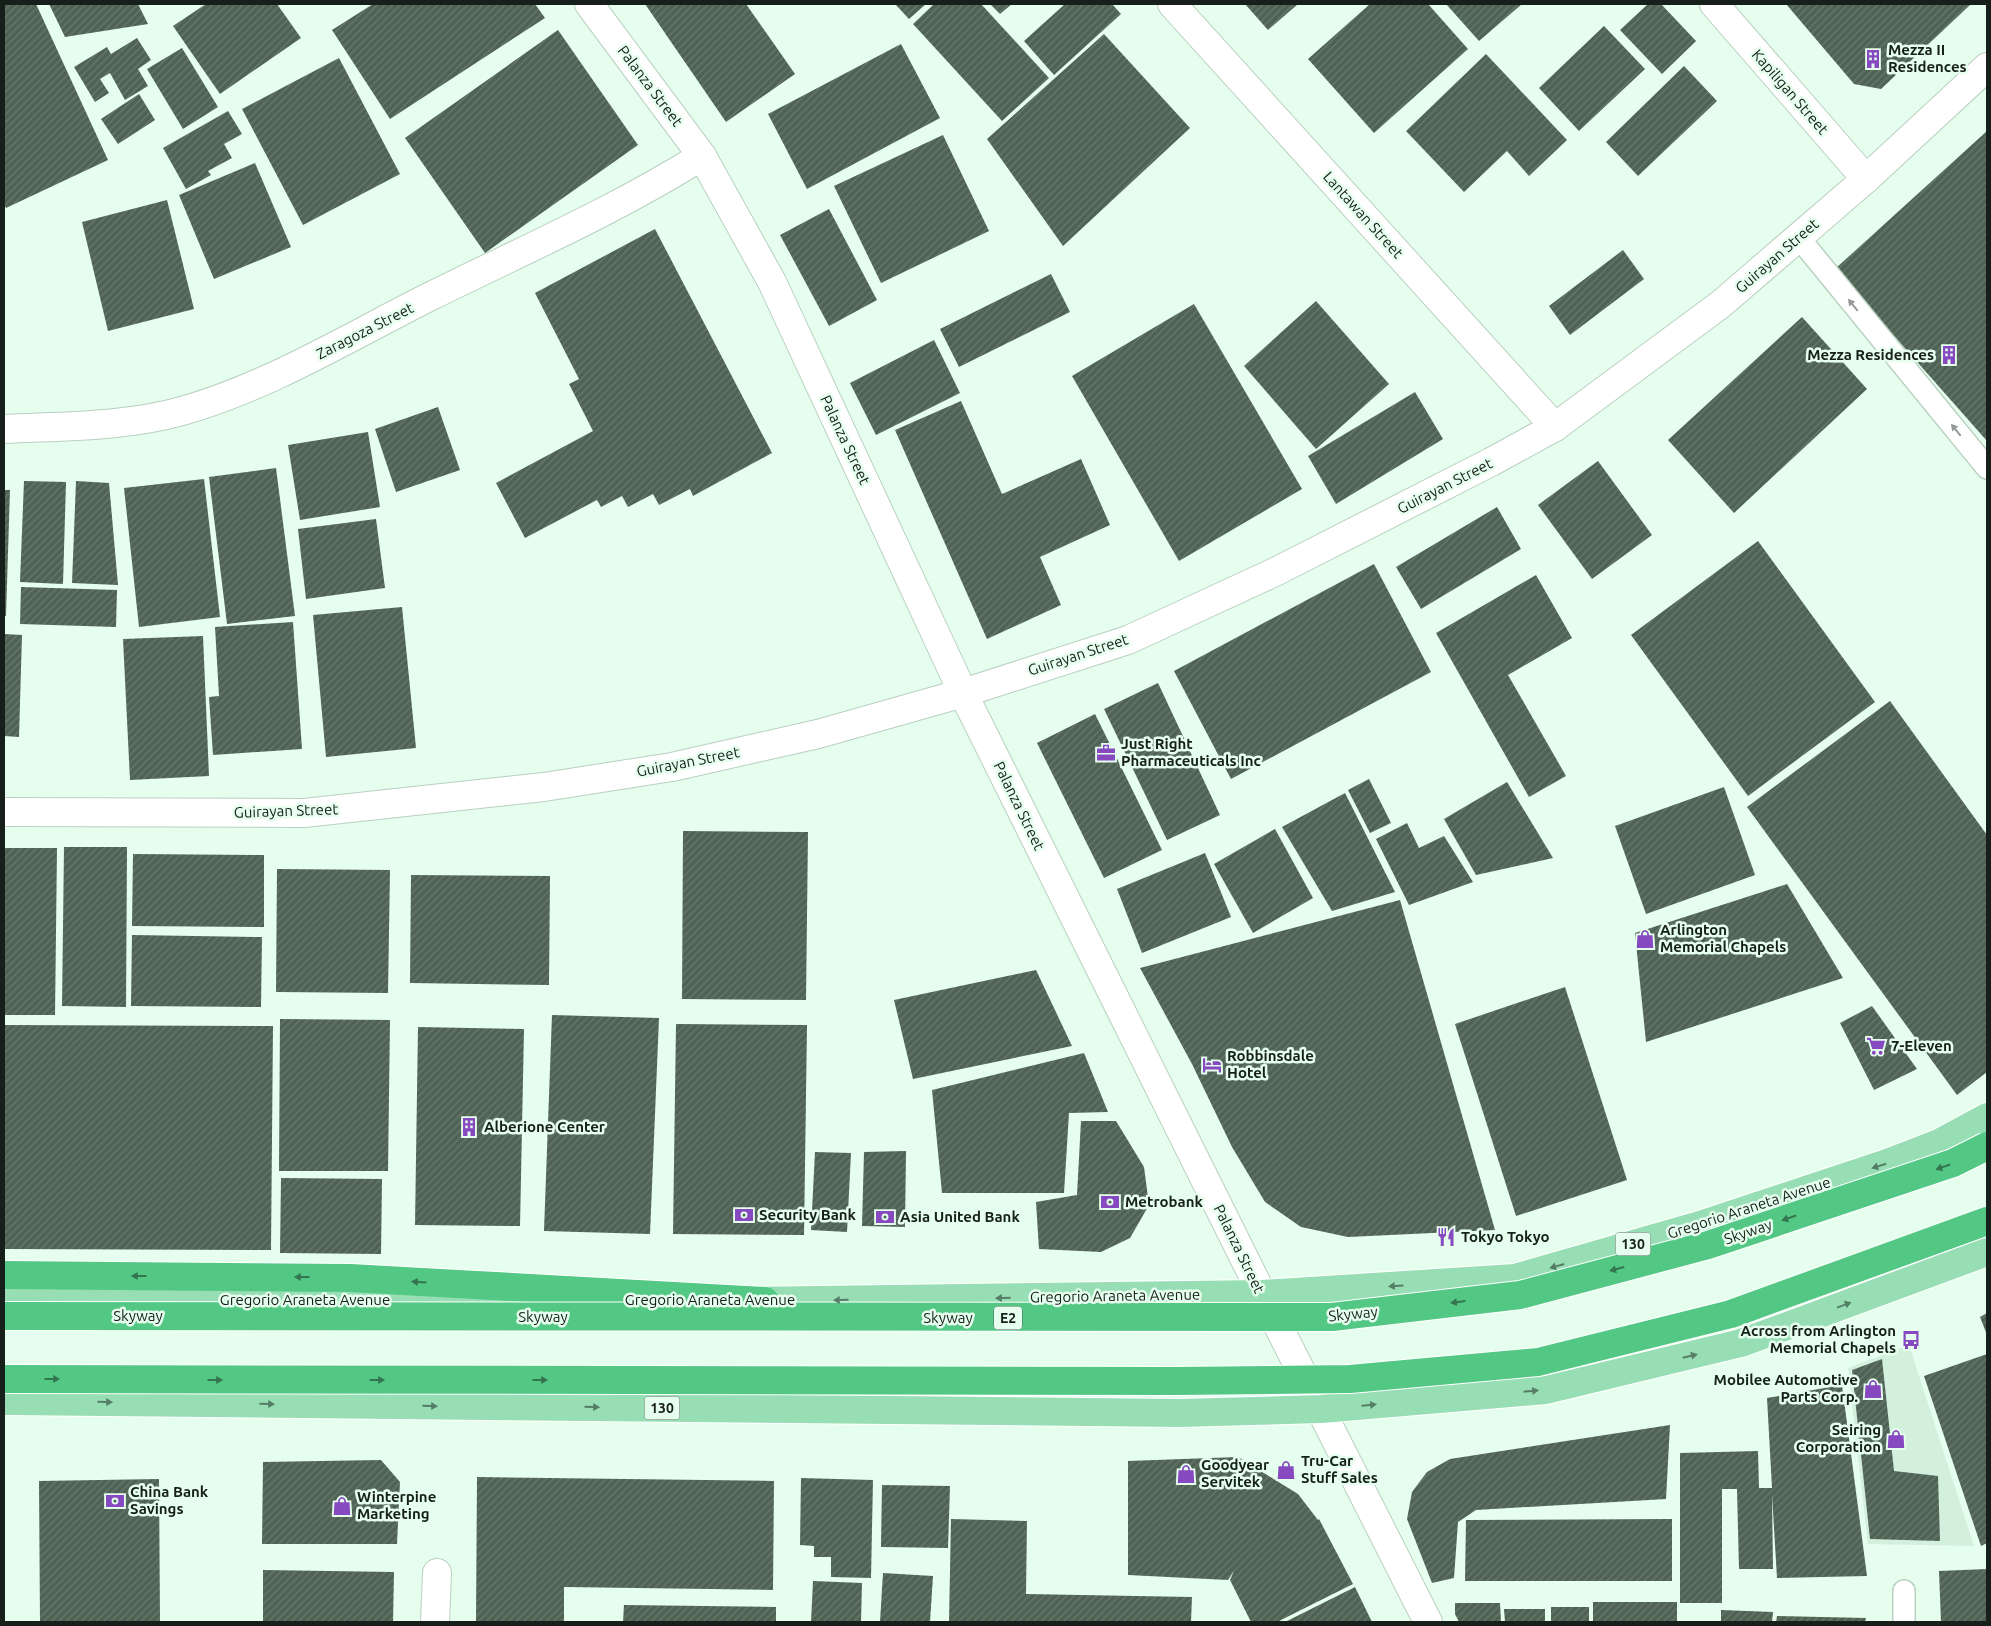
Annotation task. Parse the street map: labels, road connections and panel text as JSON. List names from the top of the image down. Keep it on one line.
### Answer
{"streets":{"highway":["Skyway","E2"],"main road":["Gregorio Araneta Avenue","130"],"street":["Palanza Street","Kapiligan Street","Lantawan Street","Guirayan Street","Zaragoza Street"]},"crossings":[["Palanza Street","Guirayan Street"],["Palanza Street","Zaragoza Street"],["Palanza Street","Gregorio Araneta Avenue"],["Palanza Street","130"],["Kapiligan Street","Guirayan Street"],["Lantawan Street","Guirayan Street"]],"places":{"building":["Mezza II Residences","Mezza Residences","Alberione Center"],"office":["Just Right Pharmaceuticals Inc"],"shop":["Arlington Memorial Chapels","Mobilee Automotive Parts Corp.","Seiring Corporation","Tru-Car Stuff Sales","Goodyear Servitek","Winterpine Marketing"],"supermarket":["7-Eleven"],"hotel":["Robbinsdale Hotel"],"bank":["Metrobank","Security Bank","Asia United Bank","China Bank Savings"],"restaurant":["Tokyo Tokyo"],"bus stop":["Across from Arlington Memorial Chapels"]}}
